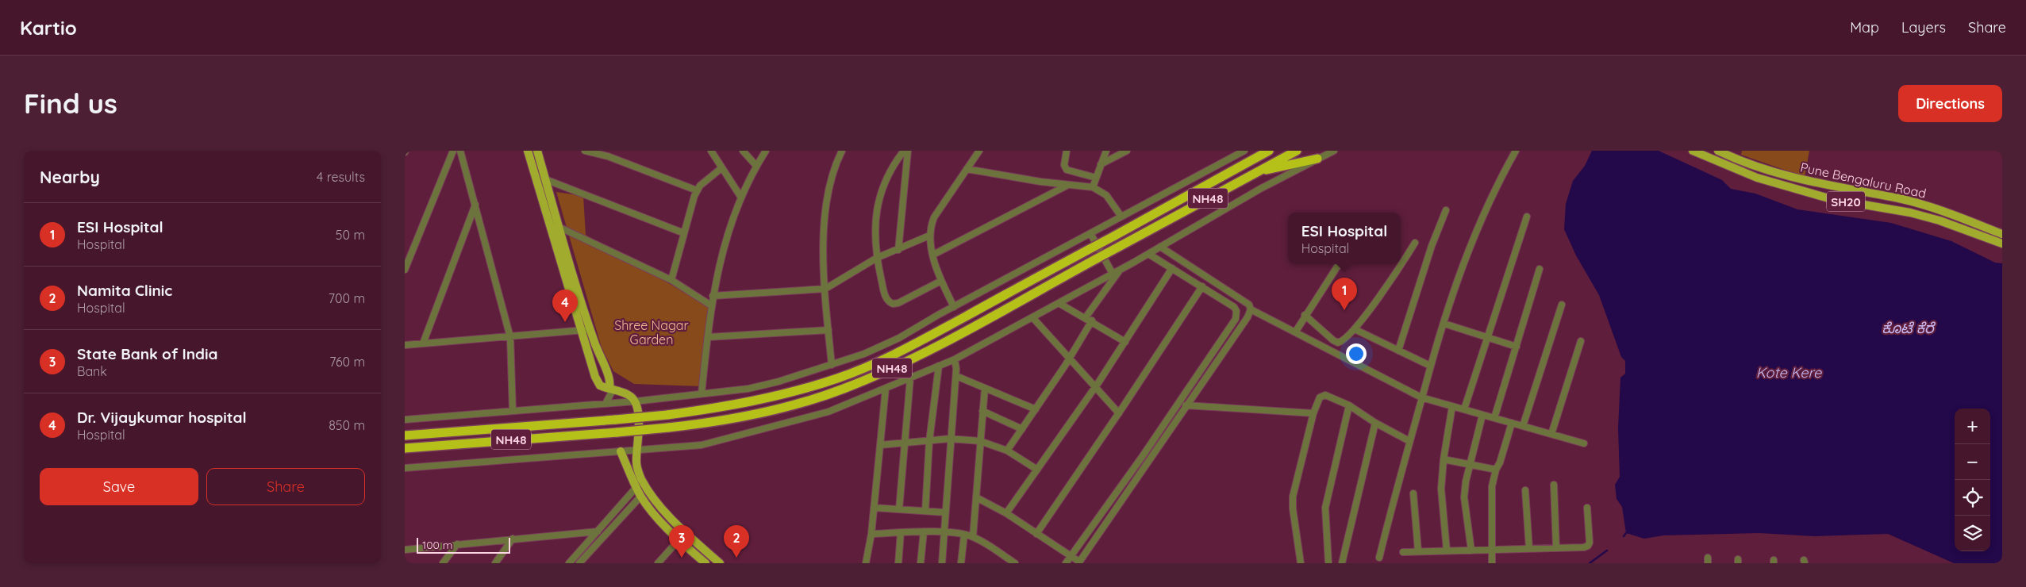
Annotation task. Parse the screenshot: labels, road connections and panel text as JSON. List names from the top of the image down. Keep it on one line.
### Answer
{"streets":{"highway":["NH48"],"main road":["Pune Bengaluru Road","SH20"]},"water":["ಕೊಟೆ ಕೆರೆ","Kote Kere"],"parks":["Shree Nagar Garden"],"scale_bar":"100 m","page":{"header":"Kartio","nav":["Map","Layers","Share"],"buttons":["Directions",["Save","Share"]],"title":"Find us","heading":["Nearby","4 results"],"list":[{"mark":"1","name":"ESI Hospital","note":"Hospital","value":"50 m"},{"mark":"2","name":"Namita Clinic","note":"Hospital","value":"700 m"},{"mark":"3","name":"State Bank of India","note":"Bank","value":"760 m"},{"mark":"4","name":"Dr. Vijaykumar hospital","note":"Hospital","value":"850 m"}],"popup":["ESI Hospital","Hospital"],"pins":["1","4","2","3"],"map_buttons":["+","−"],"scale":"100 m"}}
